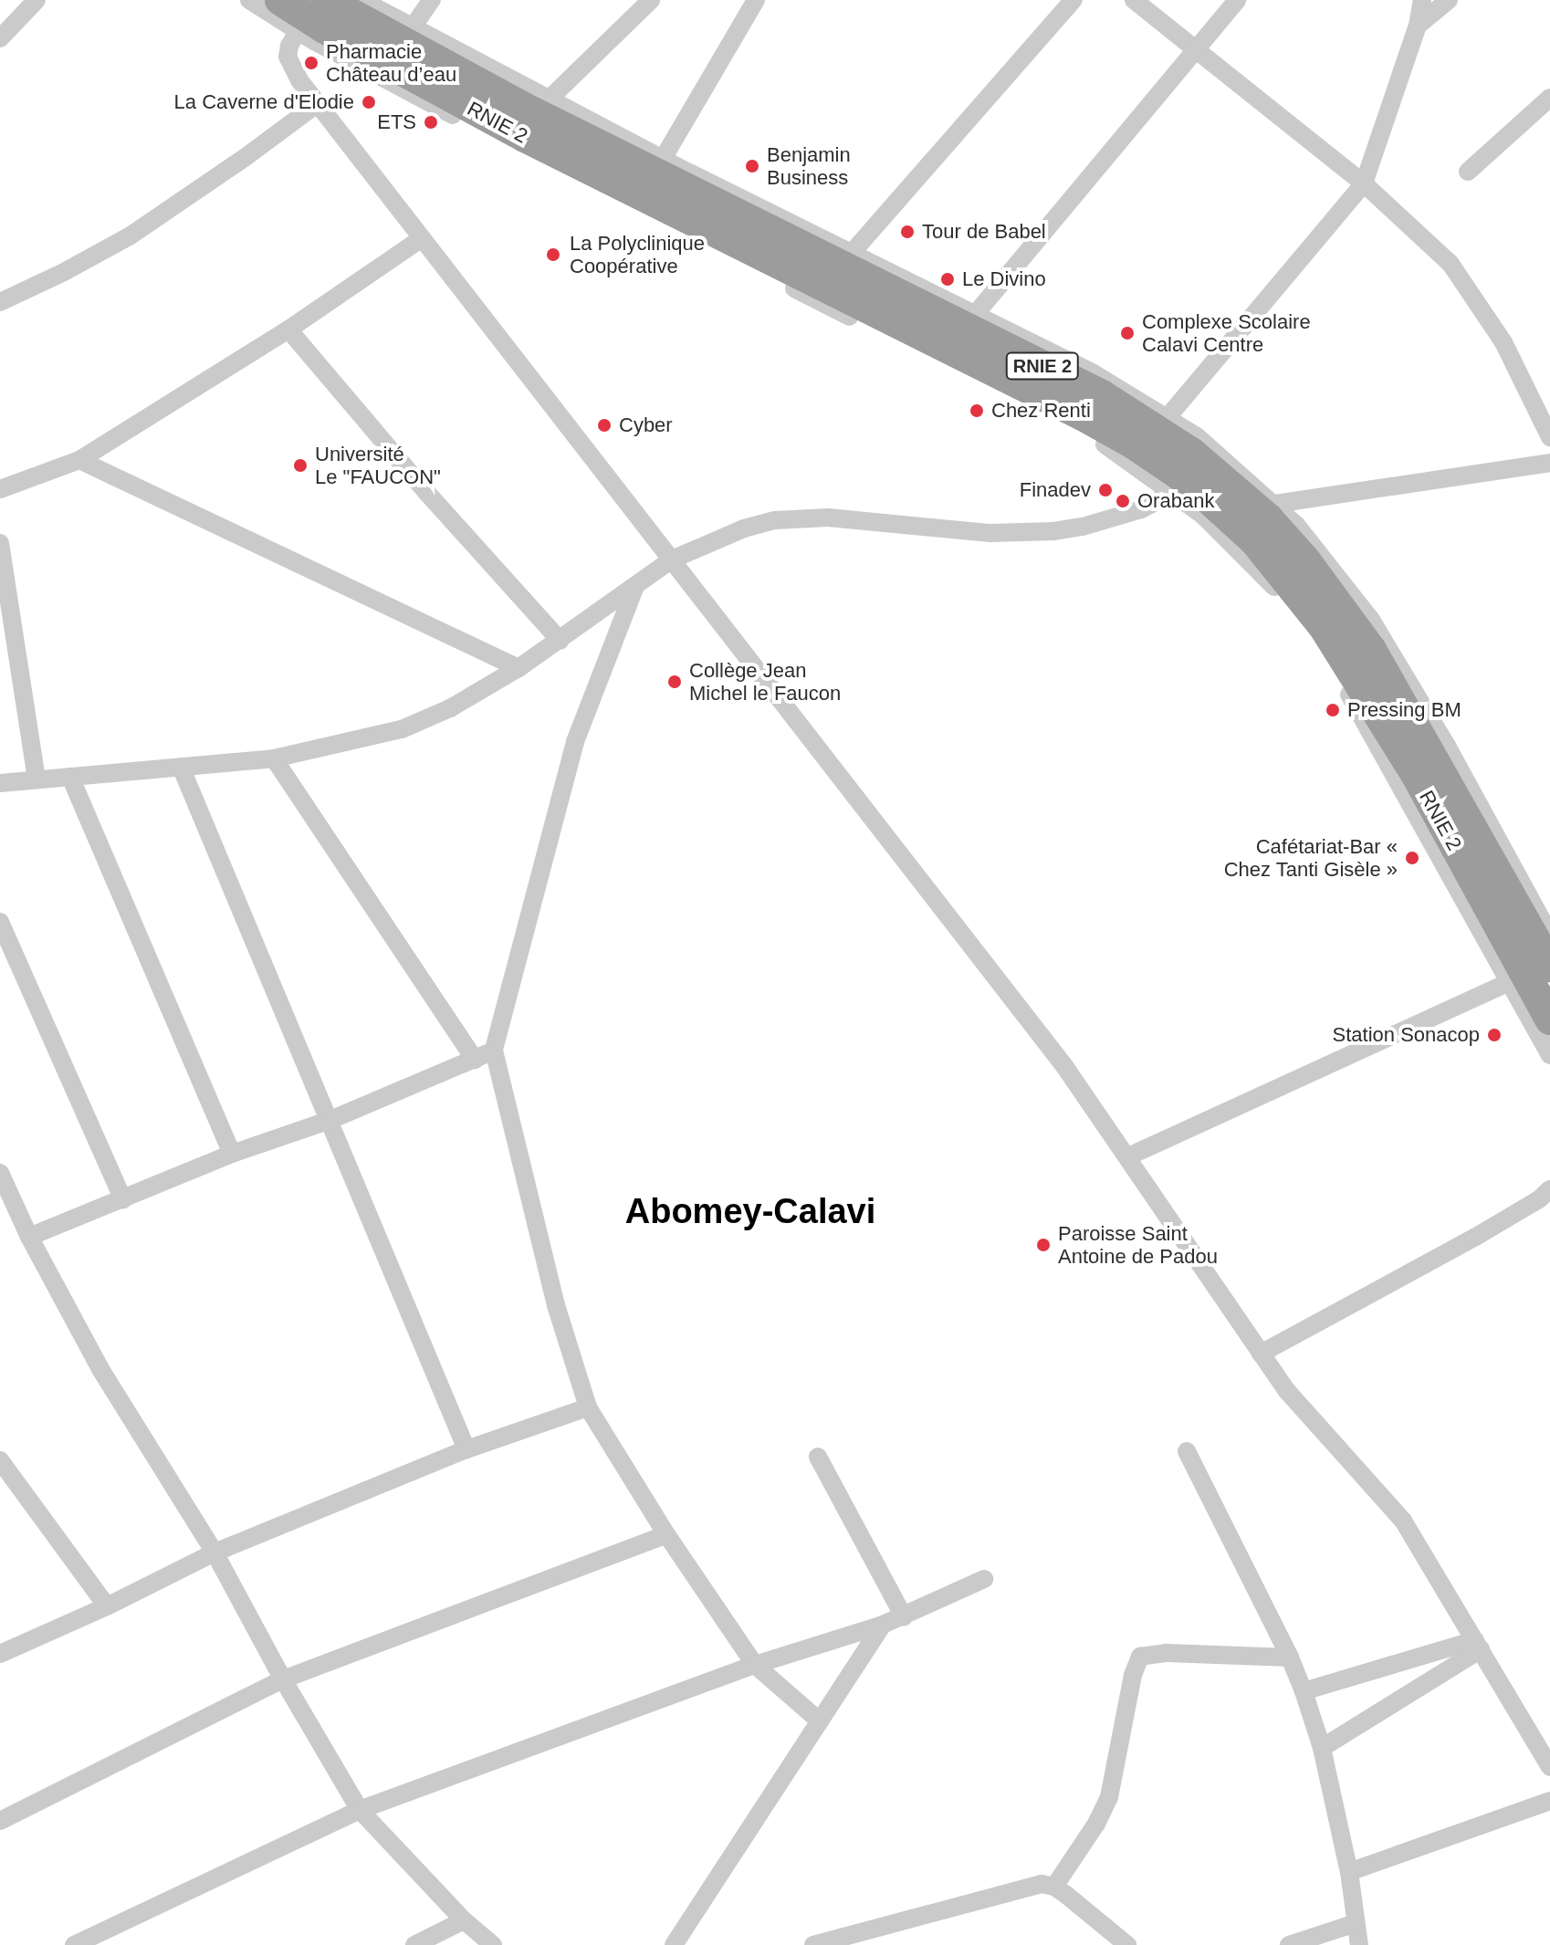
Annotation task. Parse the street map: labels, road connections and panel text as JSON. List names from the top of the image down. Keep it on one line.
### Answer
{"streets":{"highway":["RNIE 2"]},"districts":["Abomey-Calavi"],"places":["Pharmacie Château d’eau","La Caverne d'Elodie","ETS","Benjamin Business","Tour de Babel","La Polyclinique Coopérative","Le Divino","Complexe Scolaire Calavi Centre","Chez Renti","Cyber","Université Le \"FAUCON\"","Finadev","Orabank","Collège Jean Michel le Faucon","Pressing BM","Cafétariat-Bar « Chez Tanti Gisèle »","Station Sonacop","Paroisse Saint Antoine de Padou"]}
